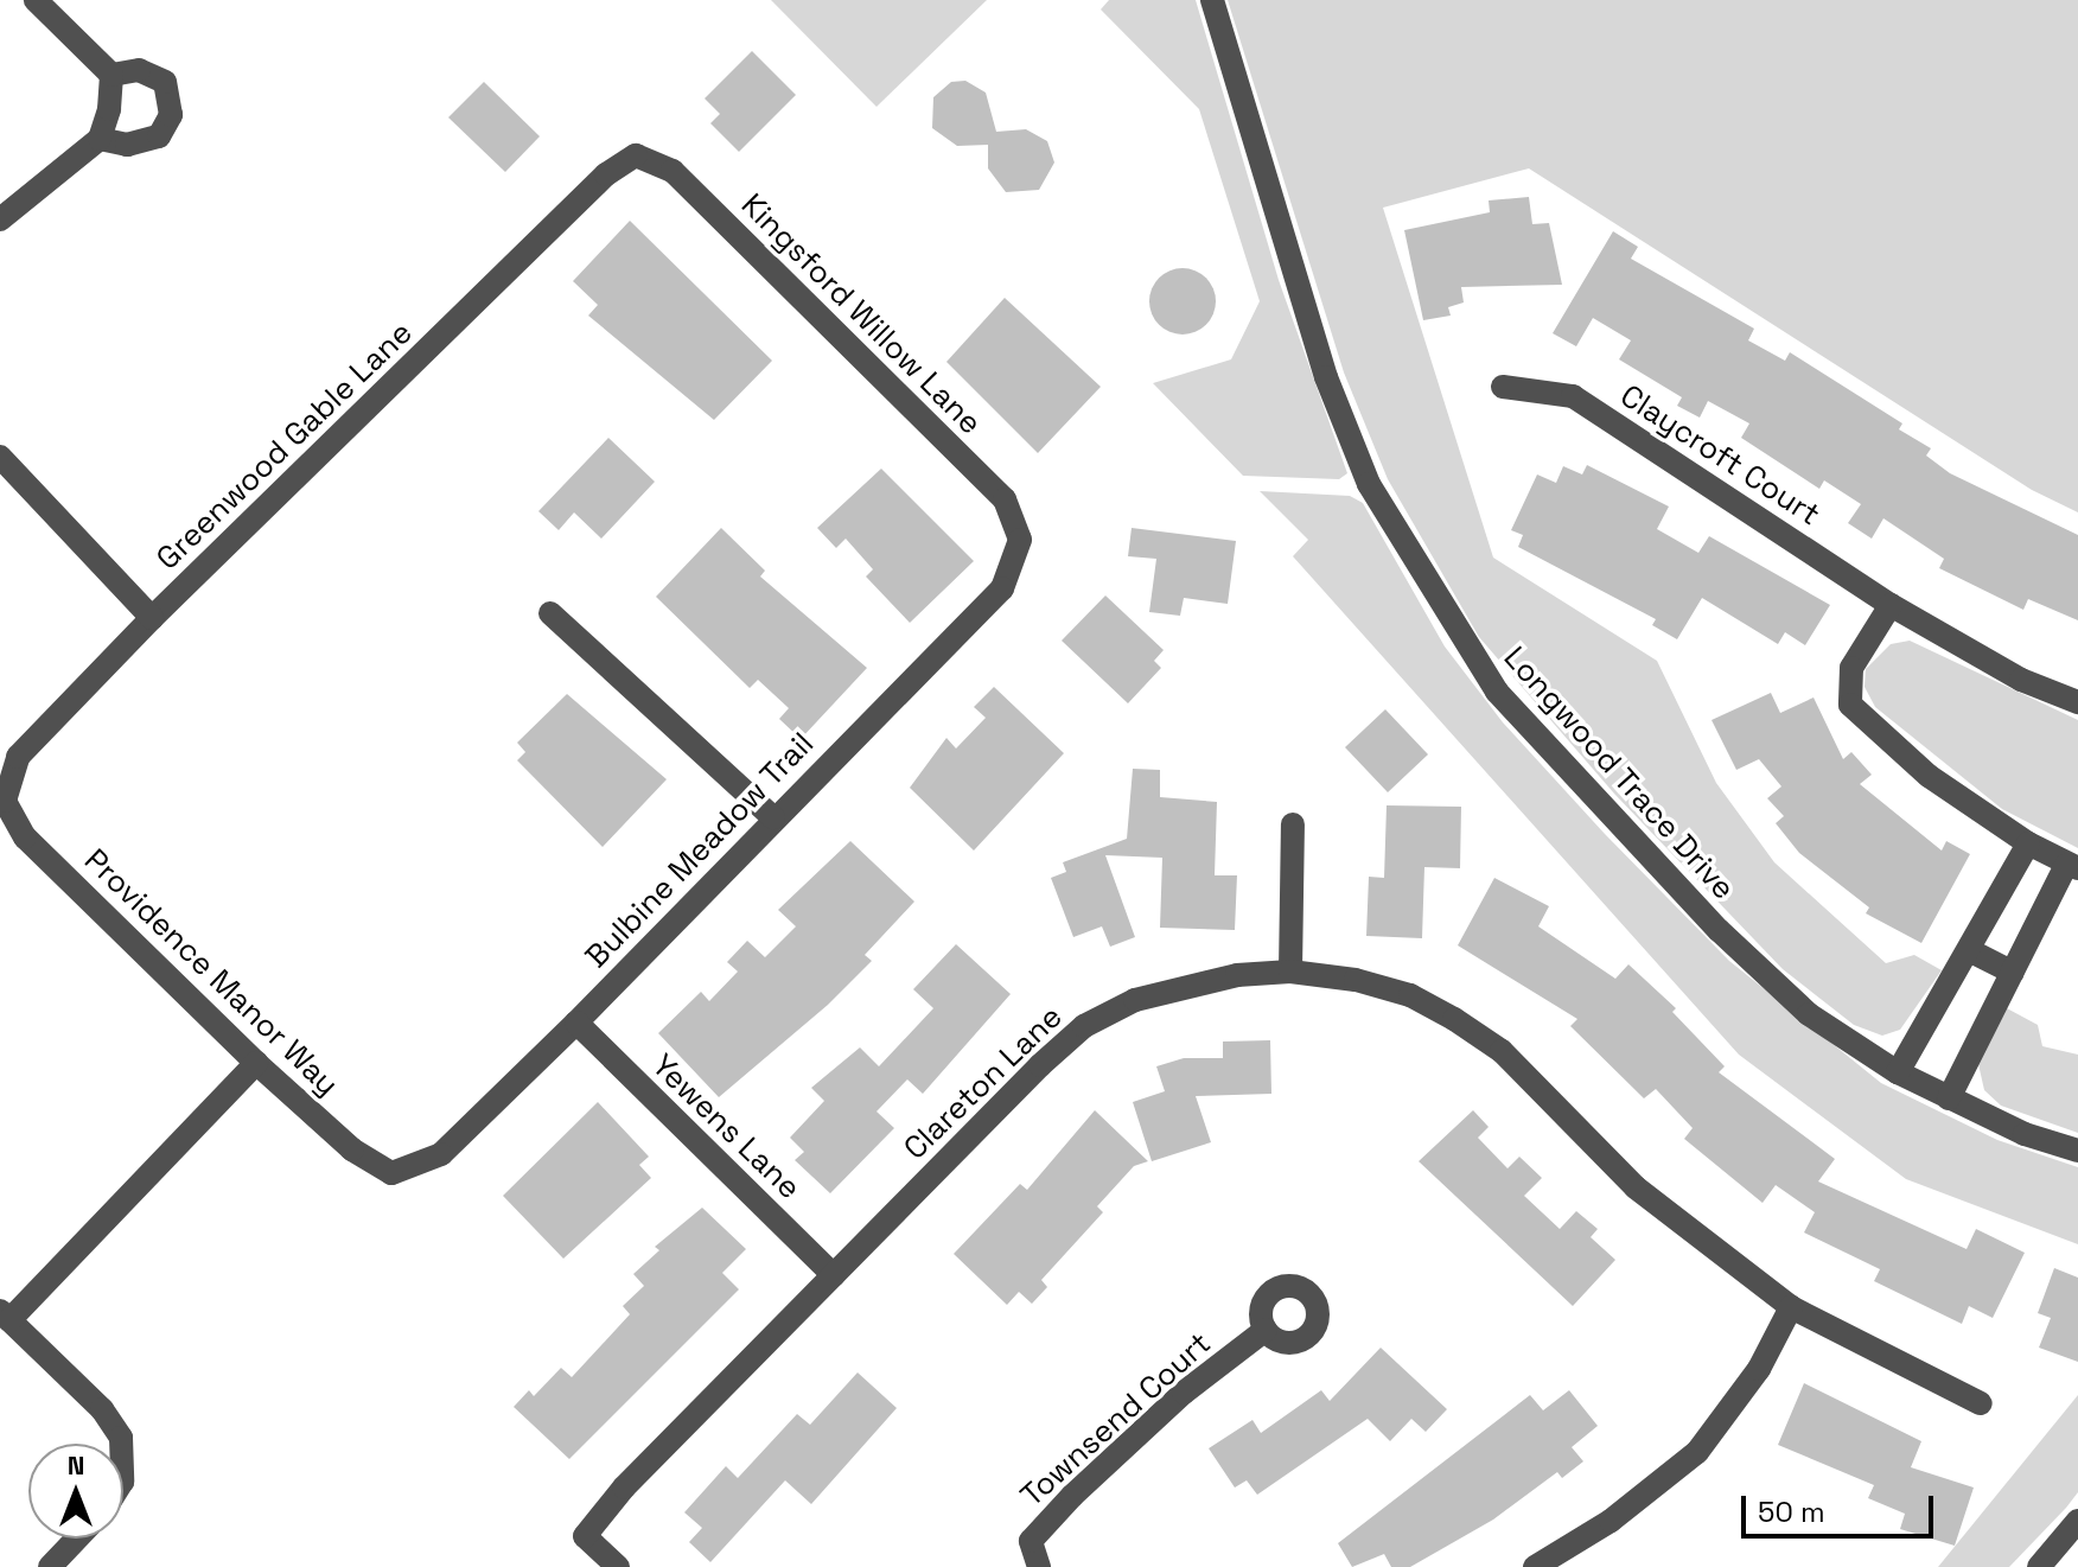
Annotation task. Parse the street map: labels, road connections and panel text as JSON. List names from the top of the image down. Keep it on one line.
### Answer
{"streets":{"street":["Kingsford Willow Lane","Greenwood Gable Lane","Claycroft Court","Longwood Trace Drive","Bulbine Meadow Trail","Providence Manor Way","Clareton Lane","Yewens Lane","Townsend Court"]},"crossings":[["Kingsford Willow Lane","Greenwood Gable Lane"],["Kingsford Willow Lane","Bulbine Meadow Trail"],["Greenwood Gable Lane","Providence Manor Way"],["Bulbine Meadow Trail","Providence Manor Way"],["Bulbine Meadow Trail","Yewens Lane"],["Clareton Lane","Yewens Lane"]],"scale_bar":"50 m","north":"top"}
